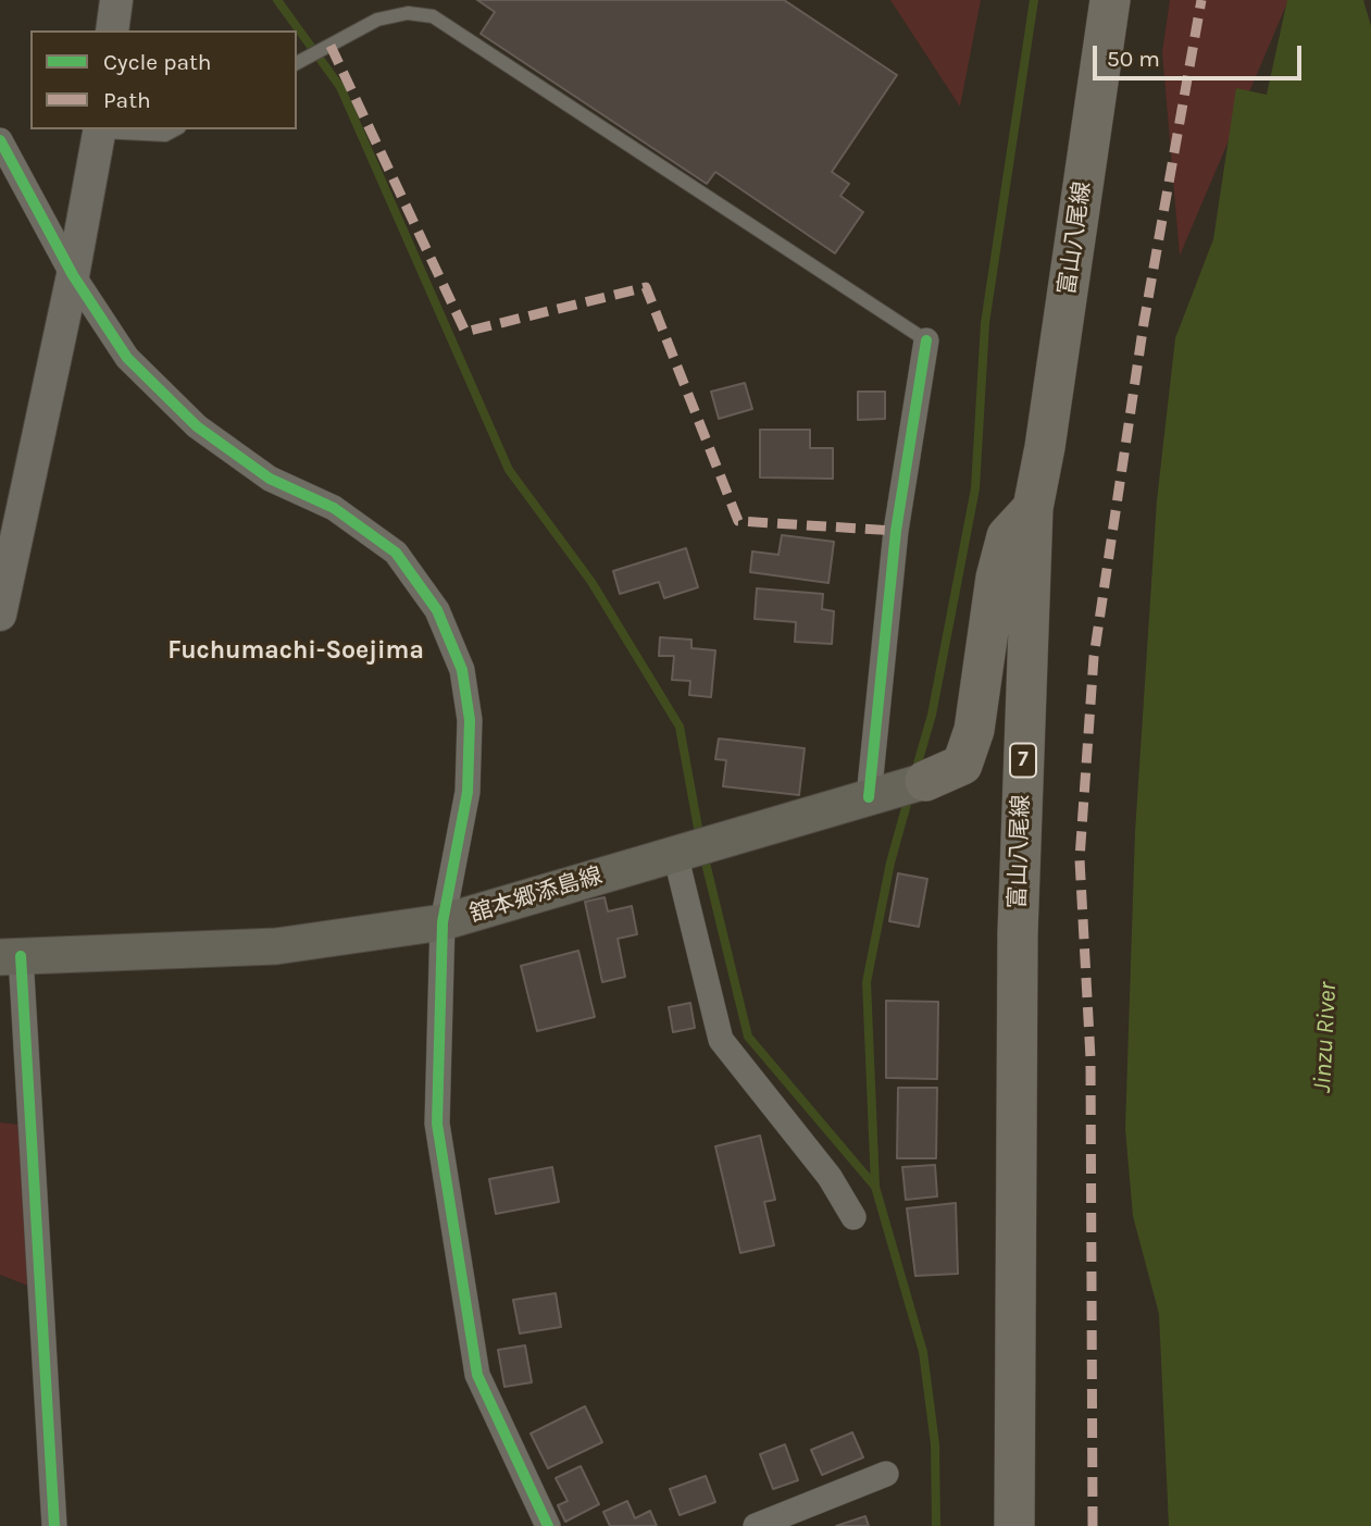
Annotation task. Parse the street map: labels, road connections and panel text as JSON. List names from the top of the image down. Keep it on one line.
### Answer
{"streets":{"main road":["富山八尾線","7","舘本郷添島線"]},"districts":["Fuchumachi-Soejima"],"water":["Jinzu River"],"legend":["Cycle path","Path"],"scale_bar":"50 m"}
